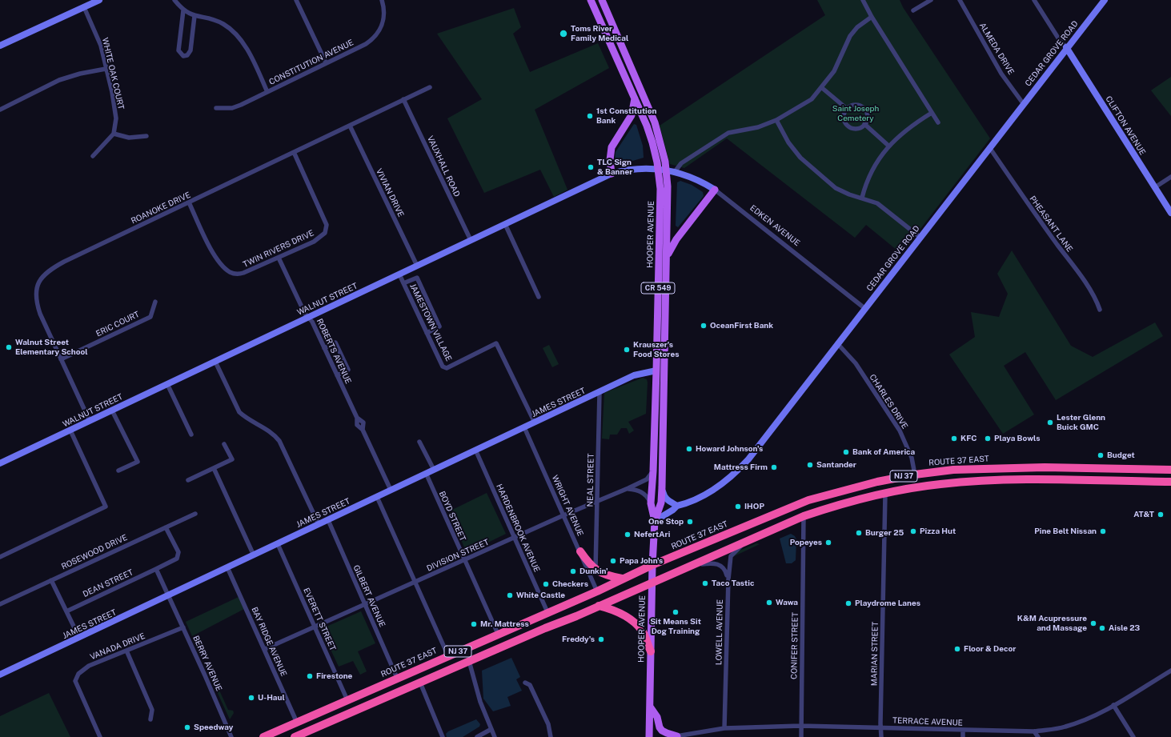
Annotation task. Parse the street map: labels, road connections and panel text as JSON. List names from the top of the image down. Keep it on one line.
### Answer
{"streets":{"highway":["ROUTE 37 EAST","NJ 37"],"main road":["HOOPER AVENUE","CR 549"],"street":["ALMEDA DRIVE","CEDAR GROVE ROAD","CONSTITUTION AVENUE","WHITE OAK COURT","CLIFTON AVENUE","VAUXHALL ROAD","VIVIAN DRIVE","ROANOKE DRIVE","PHEASANT LANE","EDKEN AVENUE","TWIN RIVERS DRIVE","WALNUT STREET","JAMESTOWN VILLAGE","ERIC COURT","ROBERTS AVENUE","CHARLES DRIVE","JAMES STREET","NEAL STREET","WRIGHT AVENUE","BOYD STREET","HARDENBROOK AVENUE","ROSEWOOD DRIVE","DIVISION STREET","DEAN STREET","GILBERT AVENUE","EVERETT STREET","LOWELL AVENUE","BAY RIDGE AVENUE","CONIFER STREET","VANADA DRIVE","MARIAN STREET","BERRY AVENUE","TERRACE AVENUE"]},"crossings":[["ALMEDA DRIVE","CEDAR GROVE ROAD"],["CEDAR GROVE ROAD","CLIFTON AVENUE"],["CEDAR GROVE ROAD","PHEASANT LANE"],["CEDAR GROVE ROAD","EDKEN AVENUE"],["CEDAR GROVE ROAD","HOOPER AVENUE"],["CEDAR GROVE ROAD","CHARLES DRIVE"],["CEDAR GROVE ROAD","ROUTE 37 EAST"],["CEDAR GROVE ROAD","NEAL STREET"],["CEDAR GROVE ROAD","DIVISION STREET"],["VAUXHALL ROAD","ROANOKE DRIVE"],["VAUXHALL ROAD","WALNUT STREET"],["VIVIAN DRIVE","ROANOKE DRIVE"],["VIVIAN DRIVE","WALNUT STREET"],["ROANOKE DRIVE","TWIN RIVERS DRIVE"],["ROANOKE DRIVE","WALNUT STREET"],["ROANOKE DRIVE","ERIC COURT"],["EDKEN AVENUE","HOOPER AVENUE"],["EDKEN AVENUE","WALNUT STREET"],["HOOPER AVENUE","WALNUT STREET"],["HOOPER AVENUE","JAMES STREET"],["HOOPER AVENUE","ROUTE 37 EAST"],["HOOPER AVENUE","NJ 37"],["HOOPER AVENUE","NEAL STREET"],["HOOPER AVENUE","DIVISION STREET"],["TWIN RIVERS DRIVE","ROBERTS AVENUE"],["WALNUT STREET","JAMESTOWN VILLAGE"],["WALNUT STREET","ROBERTS AVENUE"],["JAMESTOWN VILLAGE","JAMES STREET"],["ROBERTS AVENUE","JAMES STREET"],["CHARLES DRIVE","ROUTE 37 EAST"],["JAMES STREET","NEAL STREET"],["JAMES STREET","WRIGHT AVENUE"],["JAMES STREET","BOYD STREET"],["JAMES STREET","HARDENBROOK AVENUE"],["JAMES STREET","GILBERT AVENUE"],["JAMES STREET","EVERETT STREET"],["JAMES STREET","BAY RIDGE AVENUE"],["JAMES STREET","BERRY AVENUE"],["ROUTE 37 EAST","NEAL STREET"],["ROUTE 37 EAST","WRIGHT AVENUE"],["ROUTE 37 EAST","BOYD STREET"],["ROUTE 37 EAST","HARDENBROOK AVENUE"],["ROUTE 37 EAST","DIVISION STREET"],["ROUTE 37 EAST","GILBERT AVENUE"],["ROUTE 37 EAST","EVERETT STREET"],["ROUTE 37 EAST","BAY RIDGE AVENUE"],["NJ 37","LOWELL AVENUE"],["NJ 37","CONIFER STREET"],["NJ 37","MARIAN STREET"],["NEAL STREET","DIVISION STREET"],["WRIGHT AVENUE","DIVISION STREET"],["BOYD STREET","DIVISION STREET"],["HARDENBROOK AVENUE","DIVISION STREET"],["ROSEWOOD DRIVE","DEAN STREET"],["DIVISION STREET","GILBERT AVENUE"],["DIVISION STREET","EVERETT STREET"],["DIVISION STREET","BAY RIDGE AVENUE"],["DEAN STREET","BERRY AVENUE"],["LOWELL AVENUE","TERRACE AVENUE"],["CONIFER STREET","TERRACE AVENUE"],["VANADA DRIVE","BERRY AVENUE"],["MARIAN STREET","TERRACE AVENUE"]],"parks":["Saint Joseph Cemetery"],"places":["Toms River Family Medical","1st Constitution Bank","TLC Sign & Banner","OceanFirst Bank","Walnut Street Elementary School","Krauszer's Food Stores","Lester Glenn Buick GMC","KFC","Playa Bowls","Howard Johnson's","Bank of America","Budget","Santander","Mattress Firm","IHOP","AT&T","One Stop","Pizza Hut","Pine Belt Nissan","Burger 25","NefertAri","Popeyes","Papa John's","Dunkin'","Taco Tastic","Checkers","White Castle","Wawa","Playdrome Lanes","Sit Means Sit Dog Training","K&M Acupressure and Massage","Mr. Mattress","Aisle 23","Freddy's","Floor & Decor","Firestone","U-Haul","Speedway"]}
